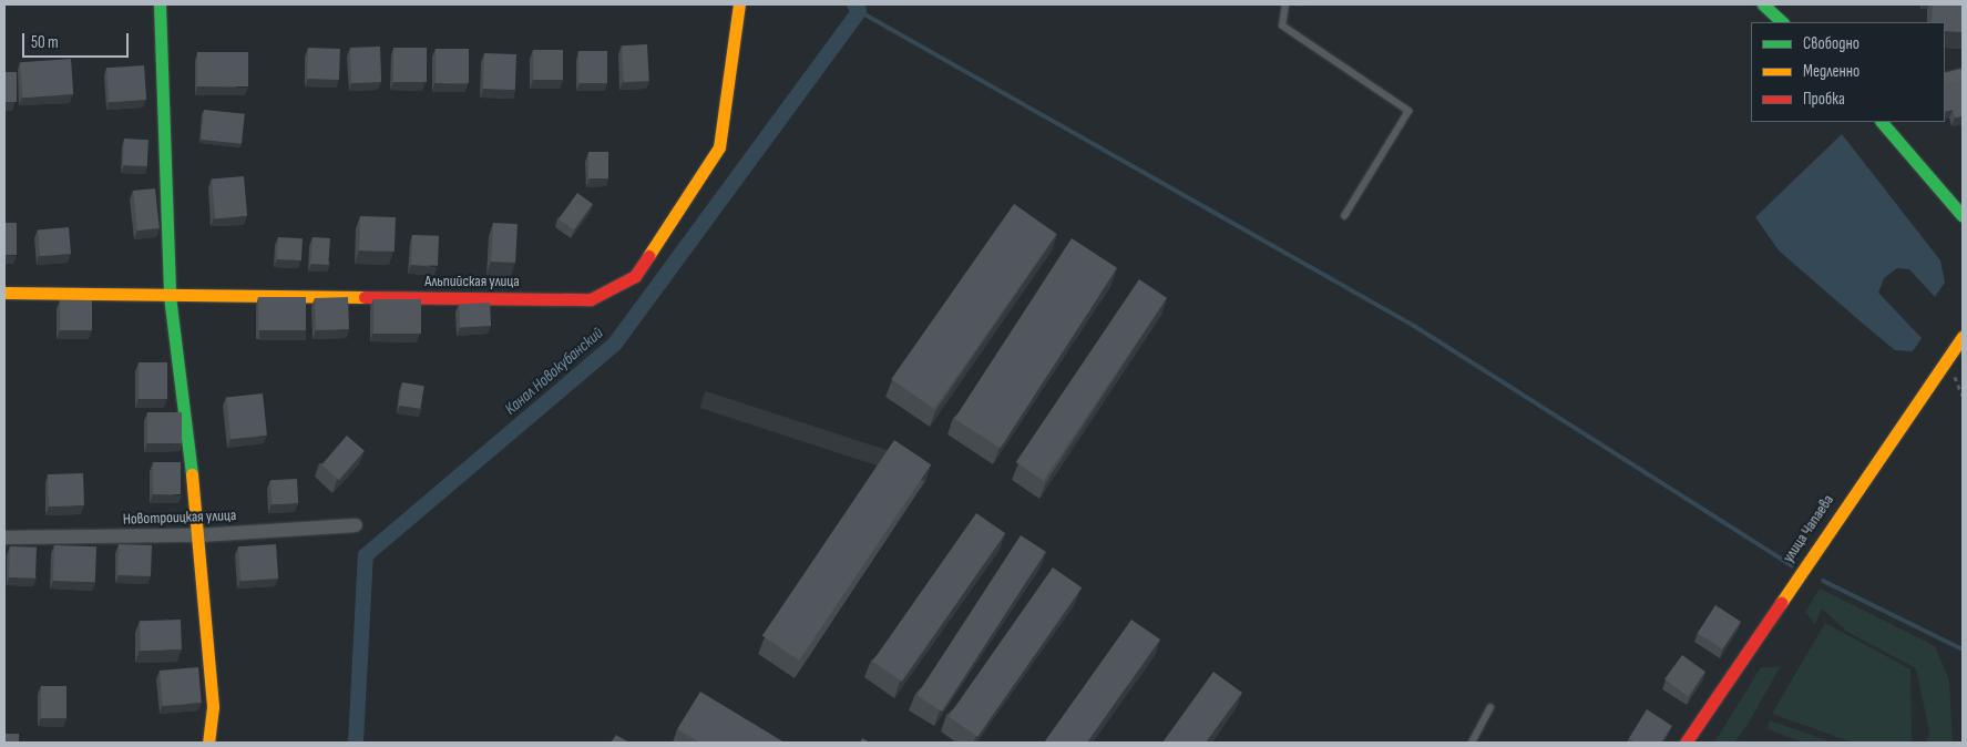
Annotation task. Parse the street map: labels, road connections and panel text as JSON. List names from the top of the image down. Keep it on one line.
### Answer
{"streets":{"street":["Альпийская улица","Новотроицкая улица","улица Чапаева"]},"water":["Канал Новокубанский"],"legend":["Свободно","Медленно","Пробка"],"scale_bar":"50 m"}
